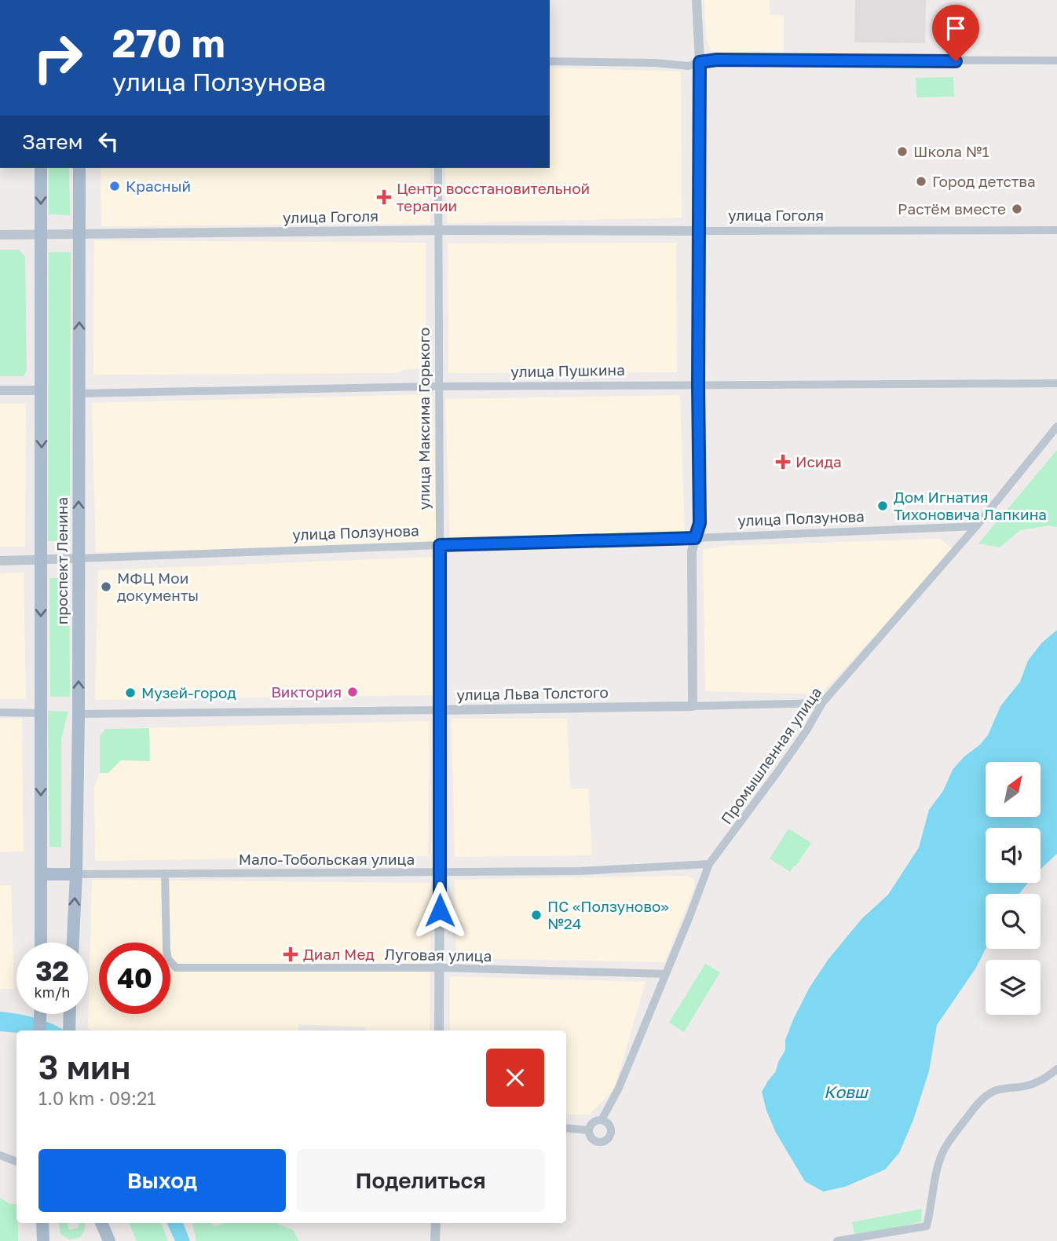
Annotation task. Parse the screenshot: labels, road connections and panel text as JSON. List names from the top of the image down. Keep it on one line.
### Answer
{"streets":{"main road":["проспект Ленина"],"street":["улица Гоголя","улица Пушкина","улица Максима Горького","улица Ползунова","улица Льва Толстого","Промышленная улица","Мало-Тобольская улица","Луговая улица"]},"crossings":[["улица Гоголя","улица Максима Горького"],["улица Гоголя","проспект Ленина"],["улица Пушкина","улица Максима Горького"],["улица Пушкина","проспект Ленина"],["улица Максима Горького","улица Ползунова"],["улица Максима Горького","улица Льва Толстого"],["улица Максима Горького","Мало-Тобольская улица"],["улица Максима Горького","Луговая улица"],["улица Ползунова","проспект Ленина"],["улица Ползунова","Промышленная улица"],["проспект Ленина","улица Льва Толстого"],["проспект Ленина","Мало-Тобольская улица"],["улица Льва Толстого","Промышленная улица"],["Промышленная улица","Мало-Тобольская улица"],["Промышленная улица","Луговая улица"],["Мало-Тобольская улица","Луговая улица"]],"water":["Ковш"],"places":{"other":["Школа №1","Город детства","Красный","Растём вместе","Дом Игнатия Тихоновича Лапкина","МФЦ Мои документы","Виктория","Музей-город","ПС «Ползуново» №24"],"health":["Центр восстановительной терапии","Исида","Диал Мед"]},"north":"top right","page":{"turn":["270 m","улица Ползунова"],"then":"Затем","speed":"32 km/h","limit":"40","heading":["3 мин","1.0 km · 09:21"],"buttons":["Выход","Поделиться"]}}
